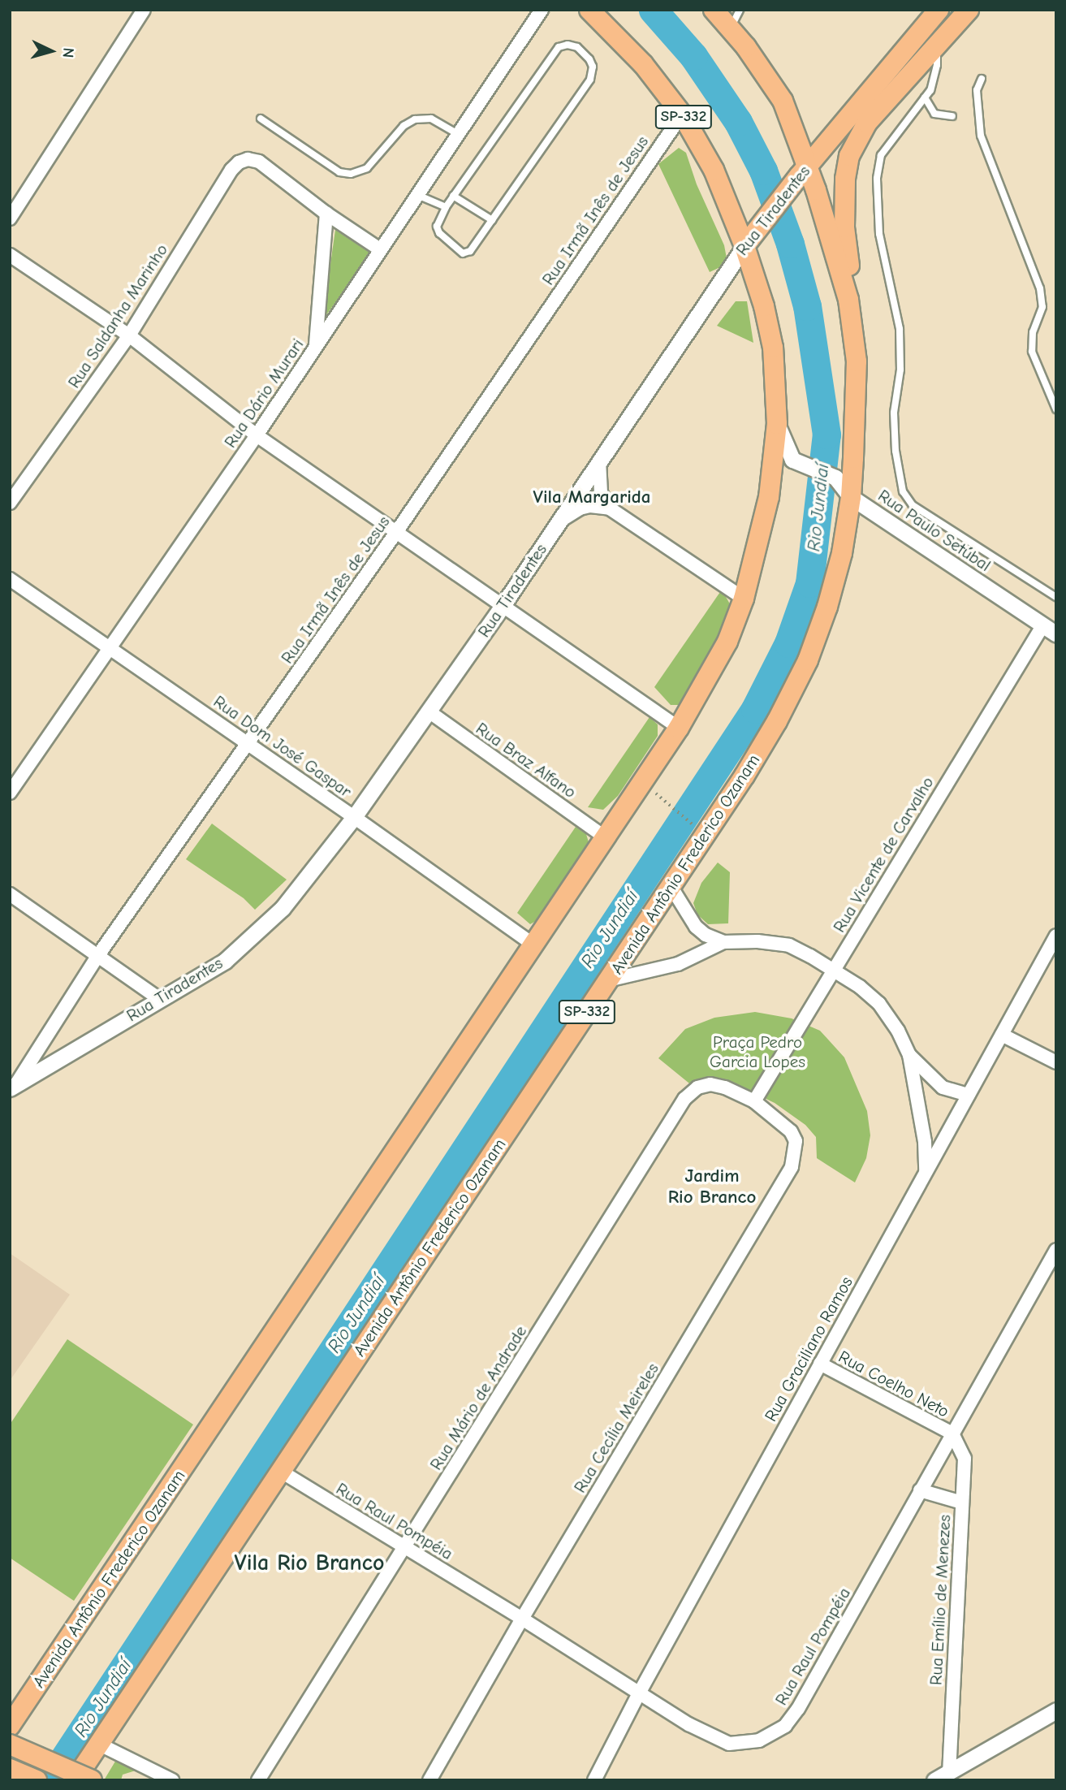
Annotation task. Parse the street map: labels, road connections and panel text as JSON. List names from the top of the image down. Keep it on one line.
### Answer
{"streets":{"main road":["SP-332","Rua Tiradentes","Avenida Antônio Frederico Ozanam"],"street":["Rua Irmã Inês de Jesus","Rua Saldanha Marinho","Rua Dário Murari","Rua Paulo Setúbal","Rua Dom José Gaspar","Rua Braz Alfano","Rua Vicente de Carvalho","Rua Graciliano Ramos","Rua Coelho Neto","Rua Mário de Andrade","Rua Cecília Meireles","Rua Raul Pompéia","Rua Emílio de Menezes"]},"crossings":[["Rua Irmã Inês de Jesus","Rua Tiradentes"],["Rua Irmã Inês de Jesus","Rua Dom José Gaspar"],["Rua Irmã Inês de Jesus","Avenida Antônio Frederico Ozanam"],["Rua Tiradentes","Rua Dom José Gaspar"],["Rua Tiradentes","Rua Braz Alfano"],["Rua Tiradentes","Avenida Antônio Frederico Ozanam"],["Rua Dário Murari","Rua Dom José Gaspar"],["Rua Paulo Setúbal","Rua Vicente de Carvalho"],["Rua Paulo Setúbal","Avenida Antônio Frederico Ozanam"],["Rua Dom José Gaspar","Avenida Antônio Frederico Ozanam"],["Rua Braz Alfano","Avenida Antônio Frederico Ozanam"],["Rua Vicente de Carvalho","Rua Mário de Andrade"],["Rua Vicente de Carvalho","Rua Cecília Meireles"],["Avenida Antônio Frederico Ozanam","Rua Raul Pompéia"],["Rua Graciliano Ramos","Rua Coelho Neto"],["Rua Graciliano Ramos","Rua Raul Pompéia"],["Rua Coelho Neto","Rua Raul Pompéia"],["Rua Coelho Neto","Rua Emílio de Menezes"],["Rua Mário de Andrade","Rua Cecília Meireles"],["Rua Mário de Andrade","Rua Raul Pompéia"],["Rua Cecília Meireles","Rua Raul Pompéia"],["Rua Raul Pompéia","Rua Emílio de Menezes"]],"districts":["Vila Margarida","Jardim Rio Branco","Vila Rio Branco"],"water":["Rio Jundiaí"],"parks":["Praça Pedro Garcia Lopes"],"north":"right"}
